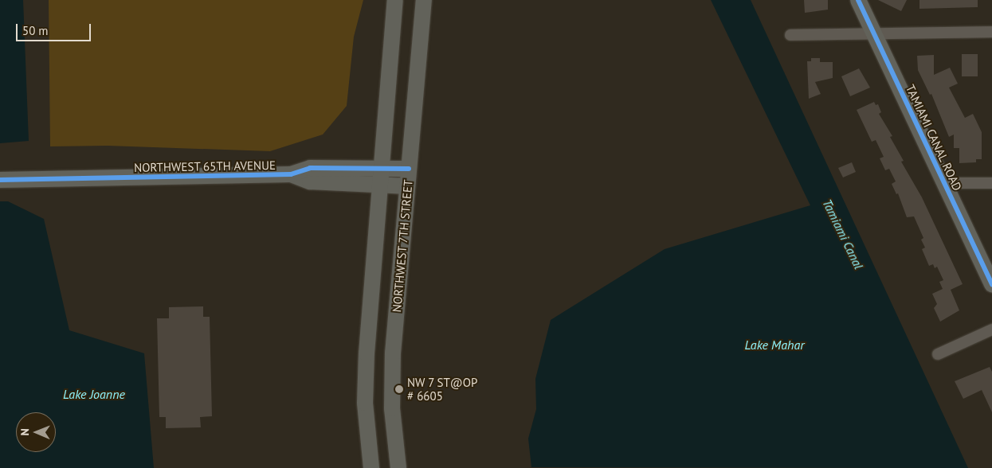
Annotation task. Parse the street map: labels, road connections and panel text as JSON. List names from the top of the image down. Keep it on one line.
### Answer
{"streets":{"main road":["TAMIAMI CANAL ROAD","NORTHWEST 65TH AVENUE","NORTHWEST 7TH STREET"]},"crossings":[["NORTHWEST 65TH AVENUE","NORTHWEST 7TH STREET"]],"water":["Tamiami Canal","Lake Mahar","Lake Joanne"],"places":["NW 7 ST@OP # 6605"],"scale_bar":"50 m","north":"left"}
